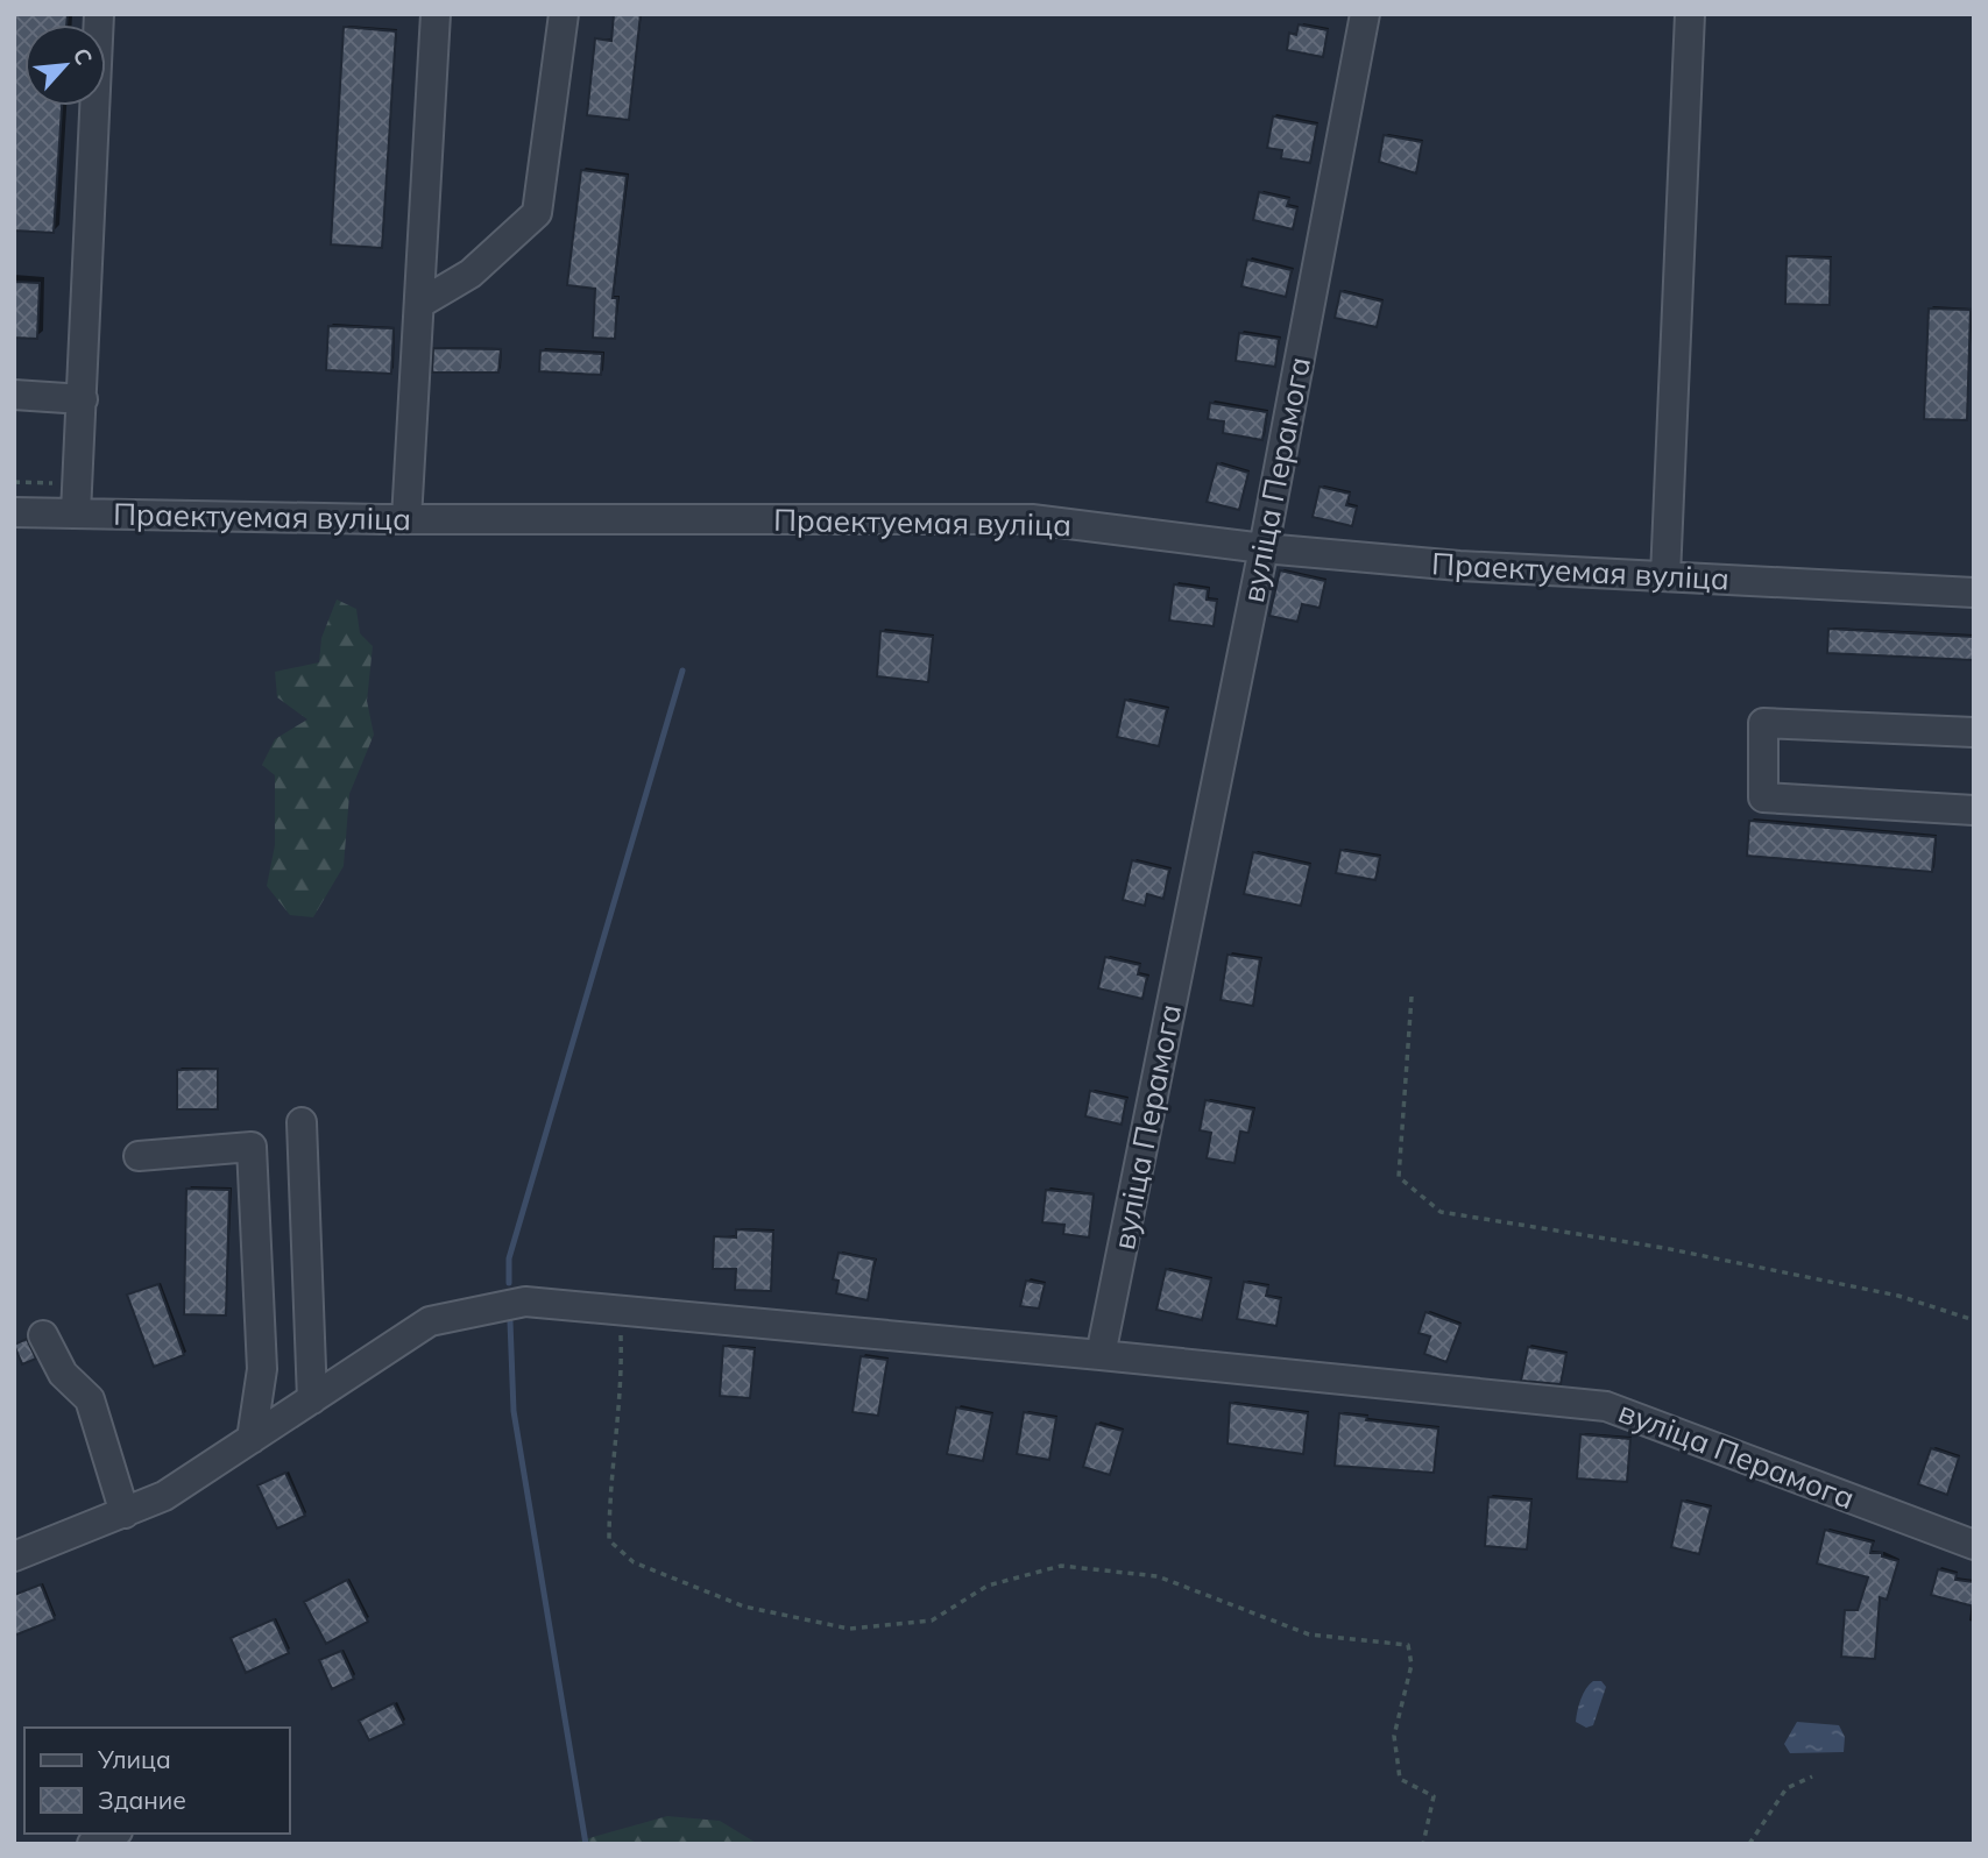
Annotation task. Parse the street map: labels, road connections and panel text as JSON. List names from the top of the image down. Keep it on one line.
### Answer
{"streets":{"street":["вуліца Перамога","Праектуемая вуліца"]},"crossings":[["вуліца Перамога","Праектуемая вуліца"]],"legend":["Улица","Здание"],"north":"top right"}
